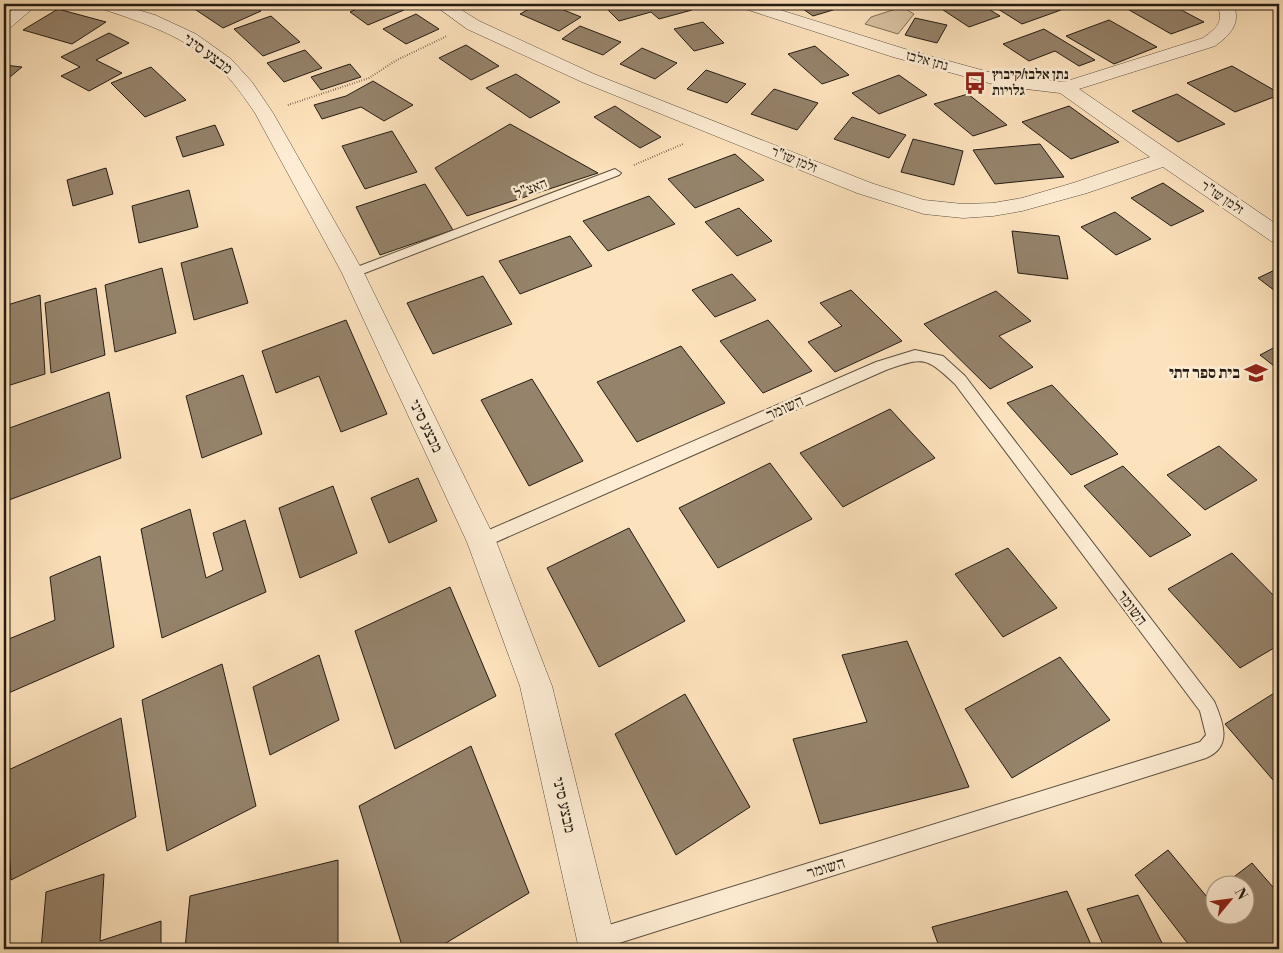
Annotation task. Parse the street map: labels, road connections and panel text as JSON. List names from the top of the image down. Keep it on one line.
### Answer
{"streets":{"street":["מבצע סיני","נתן אלבז","זלמן שז\"ר"],"lane":["האצ\"ל","השומר"]},"crossings":[["מבצע סיני","האצ\"ל"],["מבצע סיני","השומר"],["נתן אלבז","זלמן שז\"ר"]],"places":{"bus stop":["נתן אלבז/קיבוץ גלויות"],"school or university":["בית ספר דתי"]},"north":"top right"}
